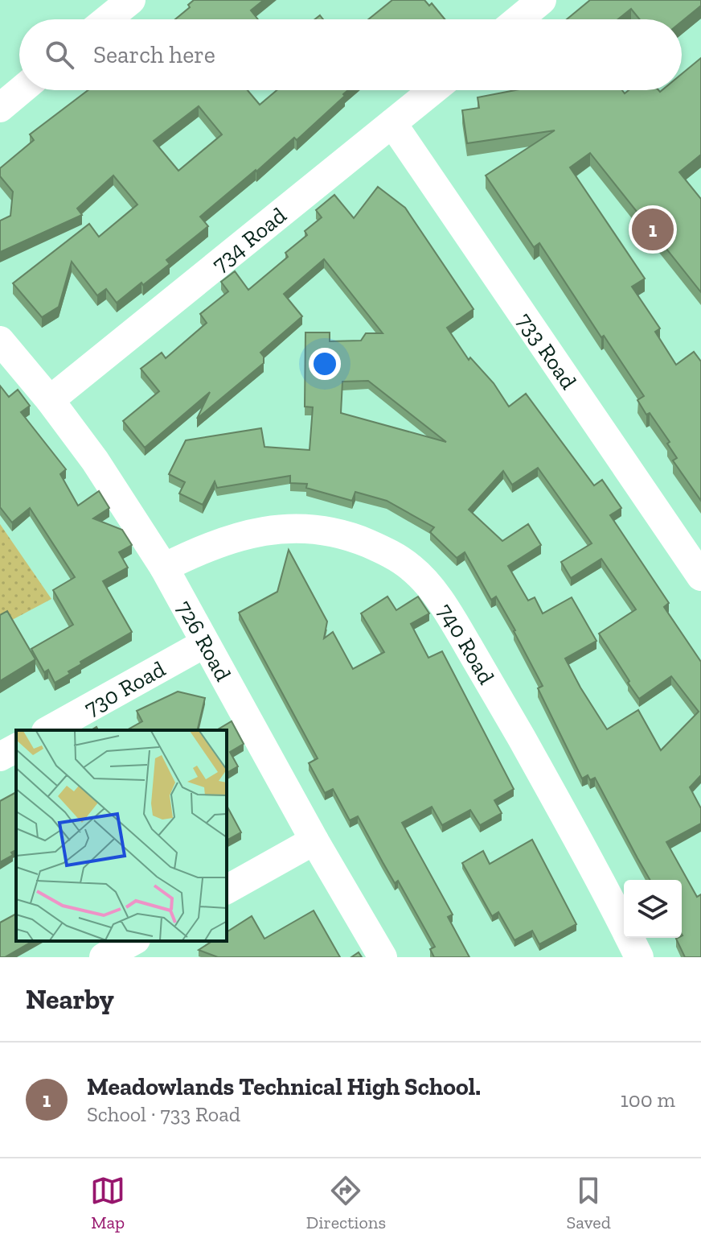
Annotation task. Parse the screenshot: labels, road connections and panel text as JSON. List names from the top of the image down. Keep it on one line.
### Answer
{"streets":{"street":["734 Road","733 Road","726 Road","740 Road","730 Road"]},"crossings":[["734 Road","733 Road"],["734 Road","726 Road"],["726 Road","740 Road"],["726 Road","730 Road"]],"page":{"search":"Search here","pins":"1","heading":"Nearby","list":[{"mark":"1","name":"Meadowlands Technical High School.","note":"School · 733 Road","value":"100 m"}],"nav":["Map","Directions","Saved"]}}
